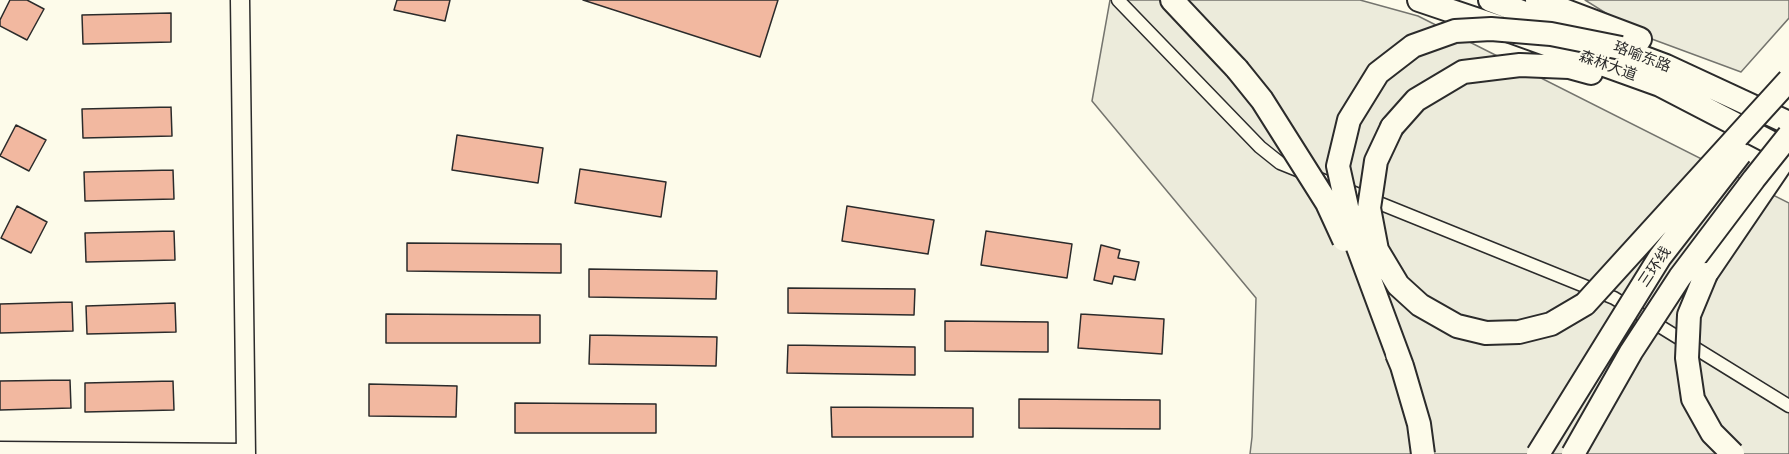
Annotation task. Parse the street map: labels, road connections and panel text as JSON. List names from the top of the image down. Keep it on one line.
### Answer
{"streets":{"highway":["珞喻东路","森林大道","三环线"]}}
